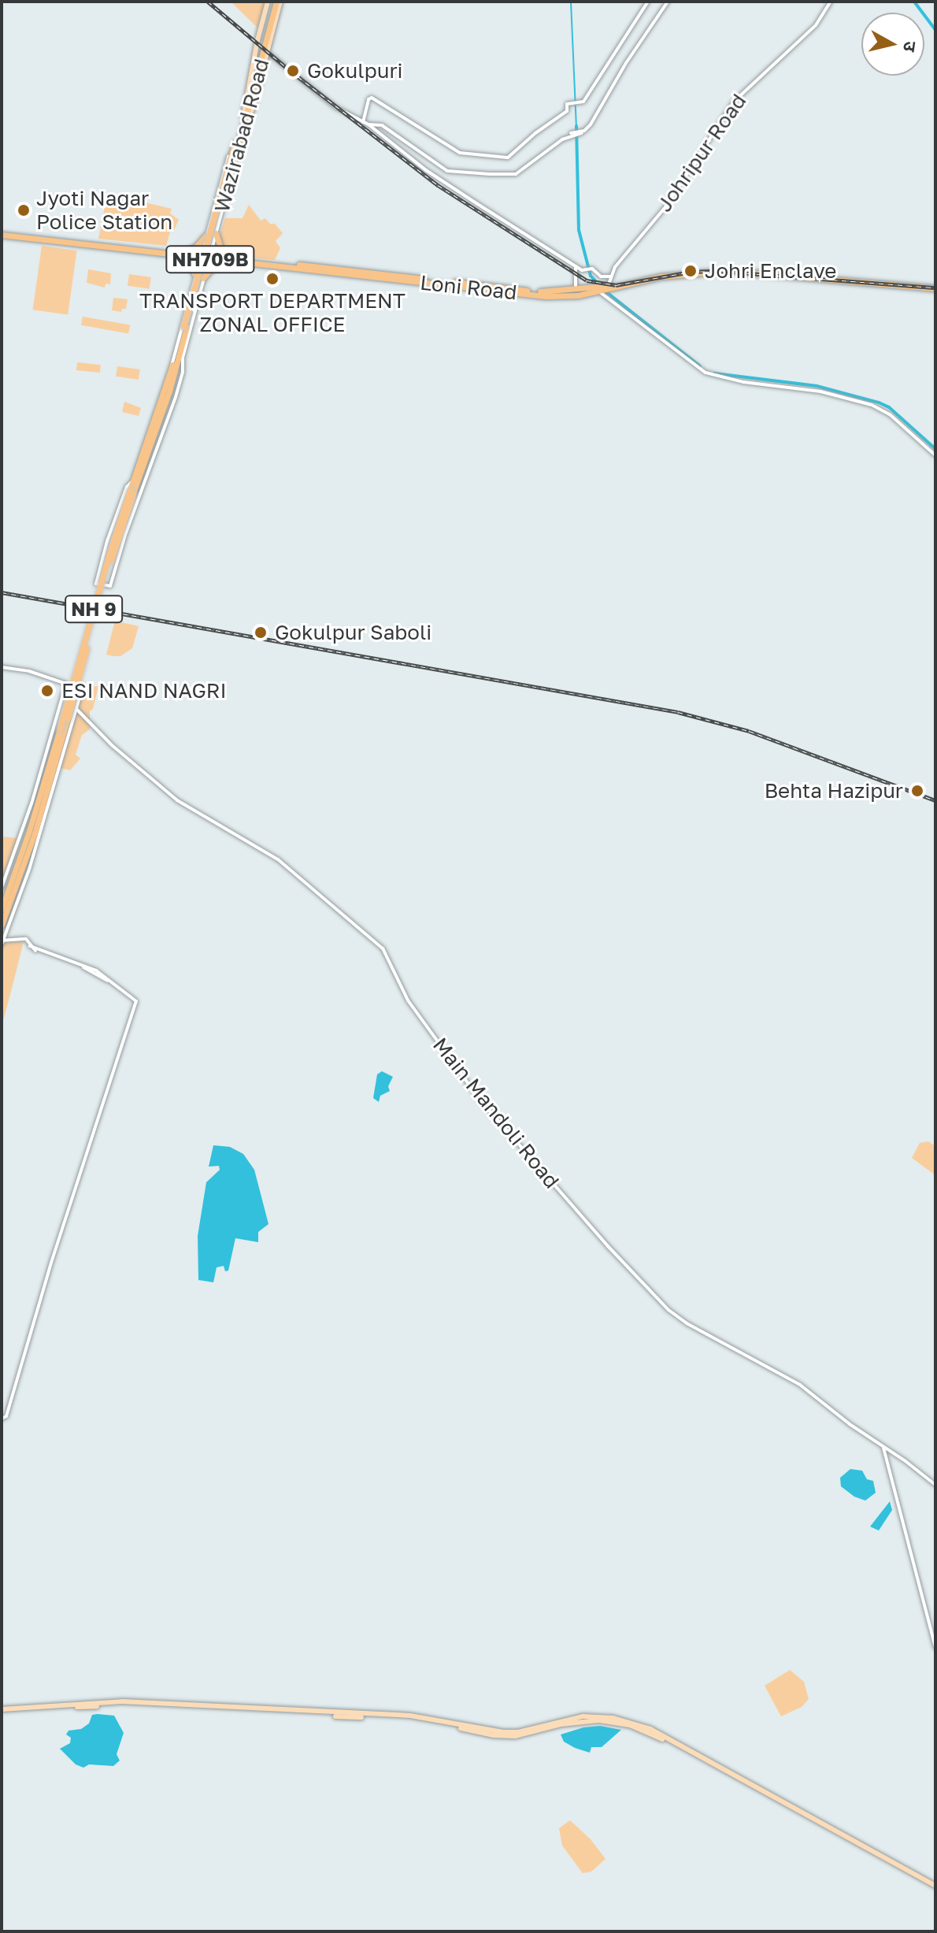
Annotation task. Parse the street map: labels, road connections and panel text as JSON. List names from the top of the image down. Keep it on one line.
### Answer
{"streets":{"highway":["Wazirabad Road","NH709B","Loni Road","NH 9"],"street":["Johripur Road","Main Mandoli Road"]},"crossings":[["Wazirabad Road","Loni Road"],["Wazirabad Road","NH 9"],["Johripur Road","Loni Road"]],"places":["Gokulpuri","Jyoti Nagar Police Station","Johri Enclave","TRANSPORT DEPARTMENT ZONAL OFFICE","Gokulpur Saboli","ESI NAND NAGRI","Behta Hazipur"],"north":"right"}
